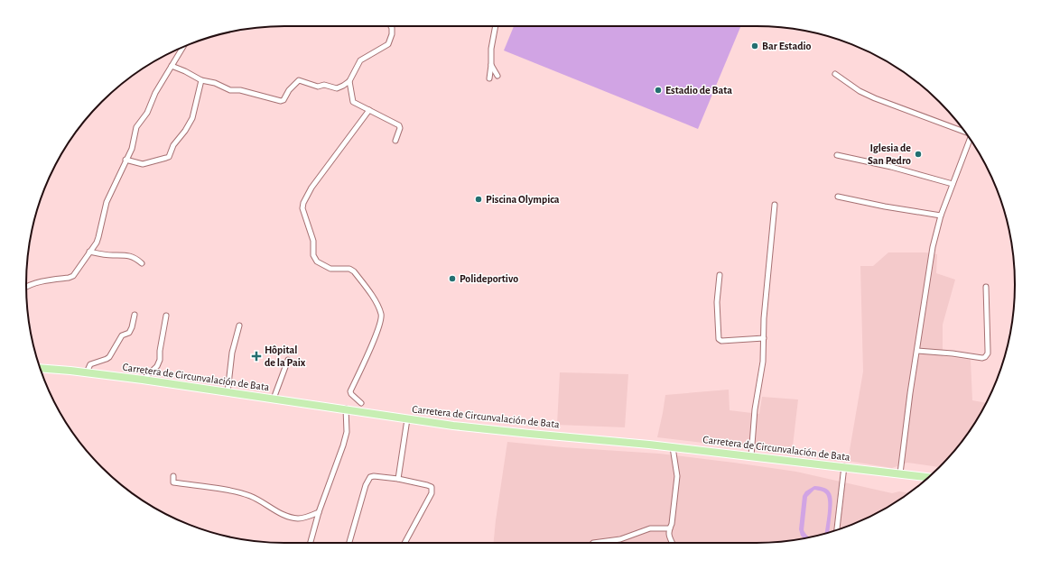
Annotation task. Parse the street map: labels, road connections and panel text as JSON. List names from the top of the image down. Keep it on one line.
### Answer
{"streets":{"main road":["Carretera de Circunvalación de Bata"]},"places":{"other":["Bar Estadio","Estadio de Bata","Iglesia de San Pedro","Piscina Olympica","Polideportivo"],"health":["Hôpital de la Paix"]}}
